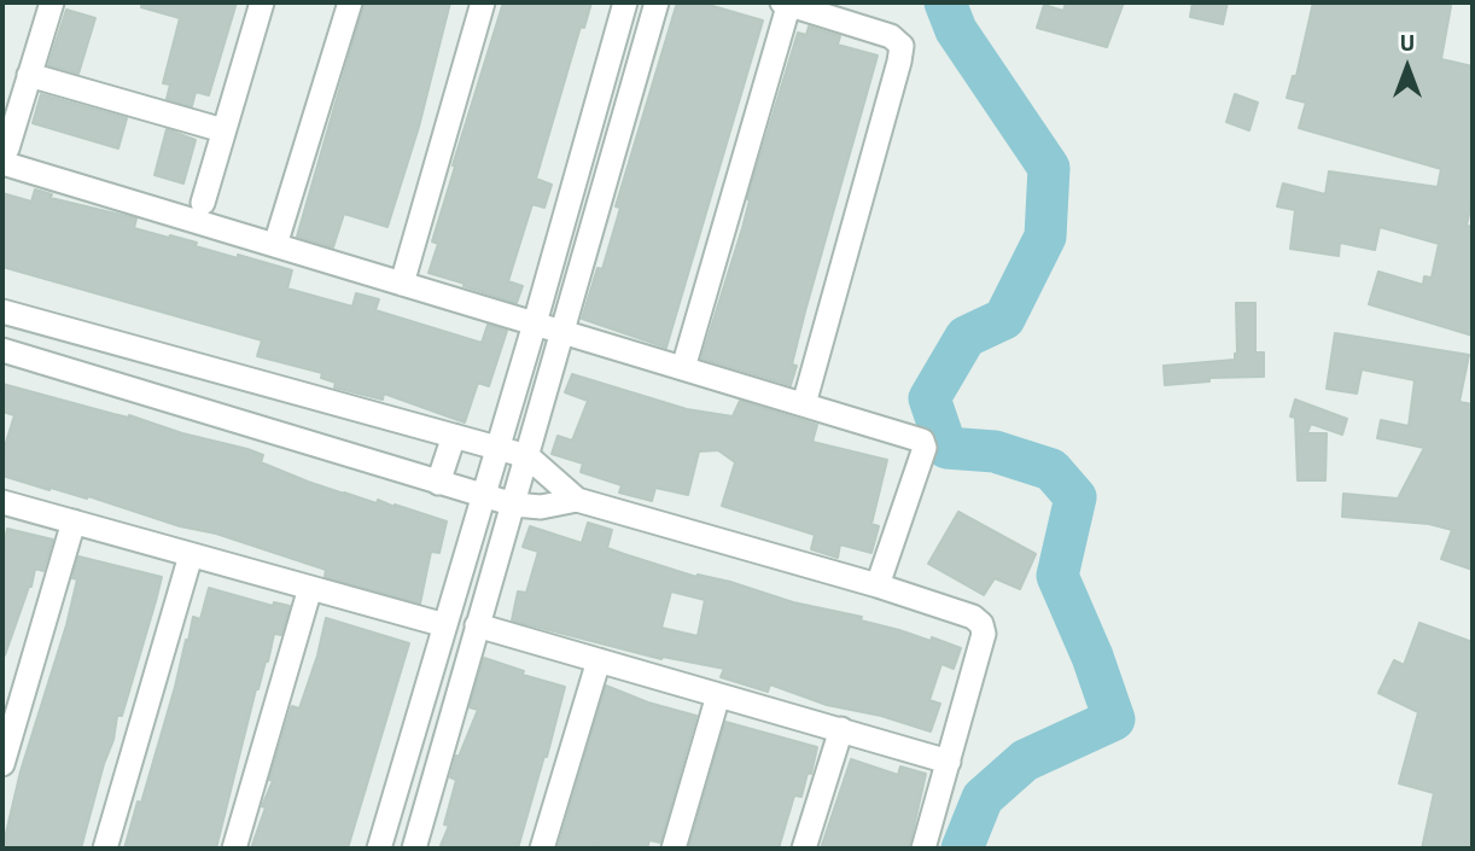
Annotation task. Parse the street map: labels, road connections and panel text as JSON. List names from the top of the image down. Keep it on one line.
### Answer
{"north":"top"}
